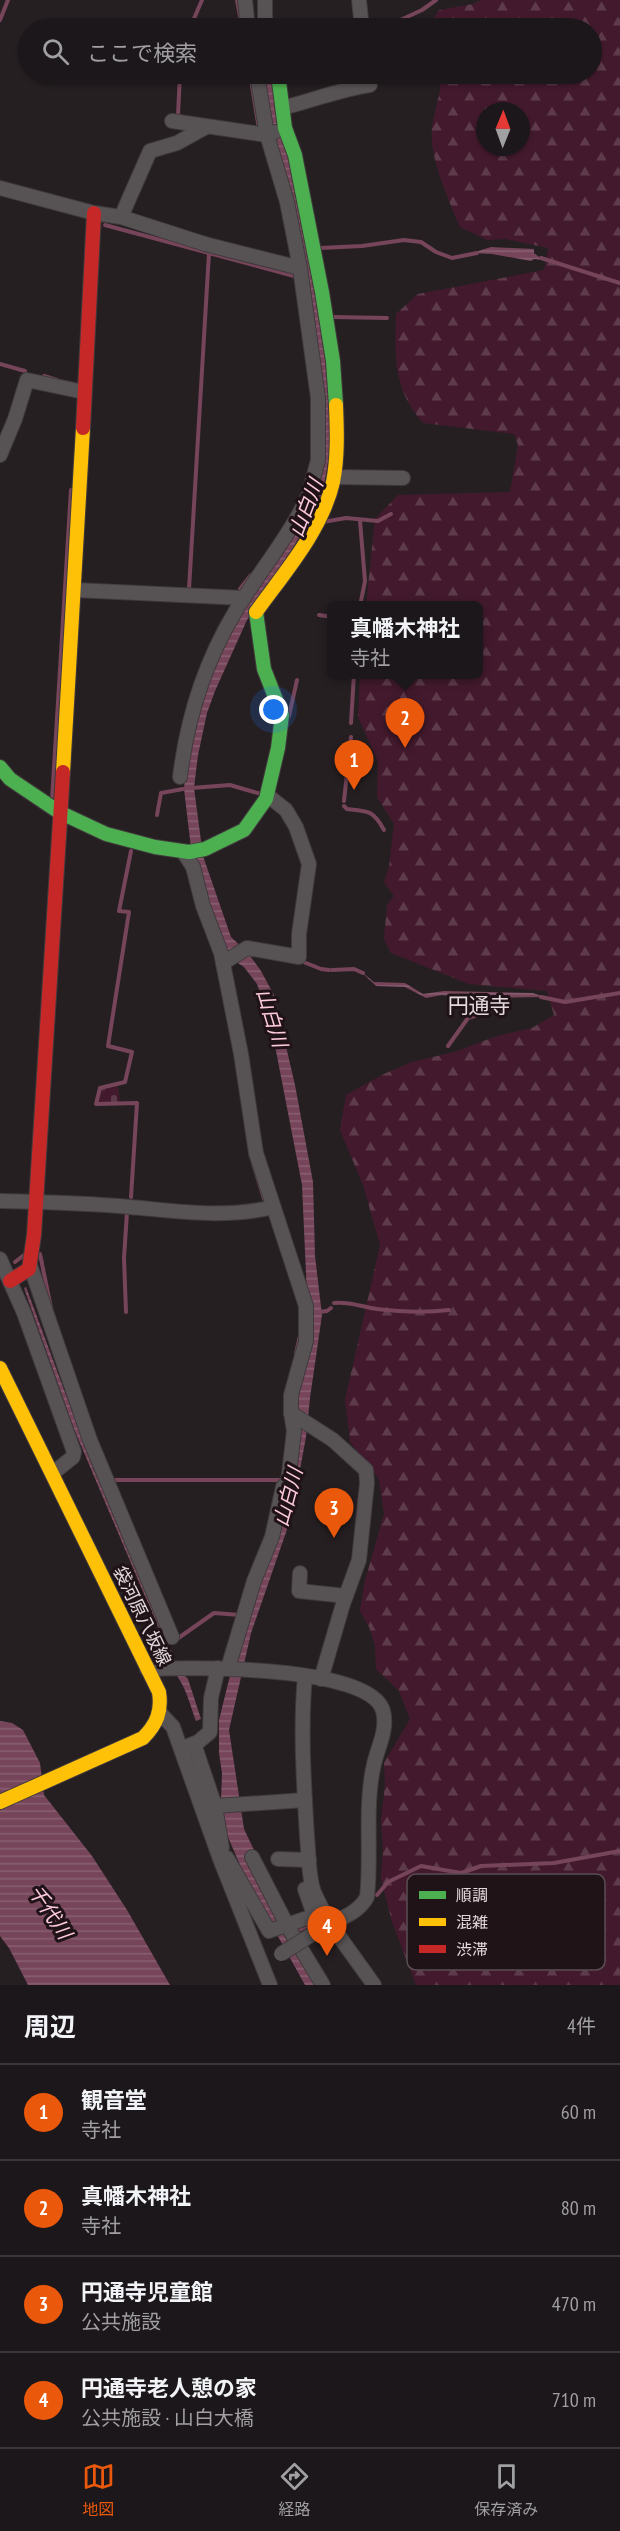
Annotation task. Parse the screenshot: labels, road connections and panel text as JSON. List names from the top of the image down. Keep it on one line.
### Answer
{"streets":{"street":["袋河原八坂線"]},"districts":["円通寺"],"water":["山白川","千代川"],"legend":["順調","混雑","渋滞"],"north":"top","page":{"search":"ここで検索","popup":["真幡木神社","寺社"],"pins":["2","1","3","4"],"heading":["周辺","4件"],"list":[{"mark":"1","name":"観音堂","note":"寺社","value":"60 m"},{"mark":"2","name":"真幡木神社","note":"寺社","value":"80 m"},{"mark":"3","name":"円通寺児童館","note":"公共施設","value":"470 m"},{"mark":"4","name":"円通寺老人憩の家","note":"公共施設 · 山白大橋","value":"710 m"}],"nav":["地図","経路","保存済み"]}}
